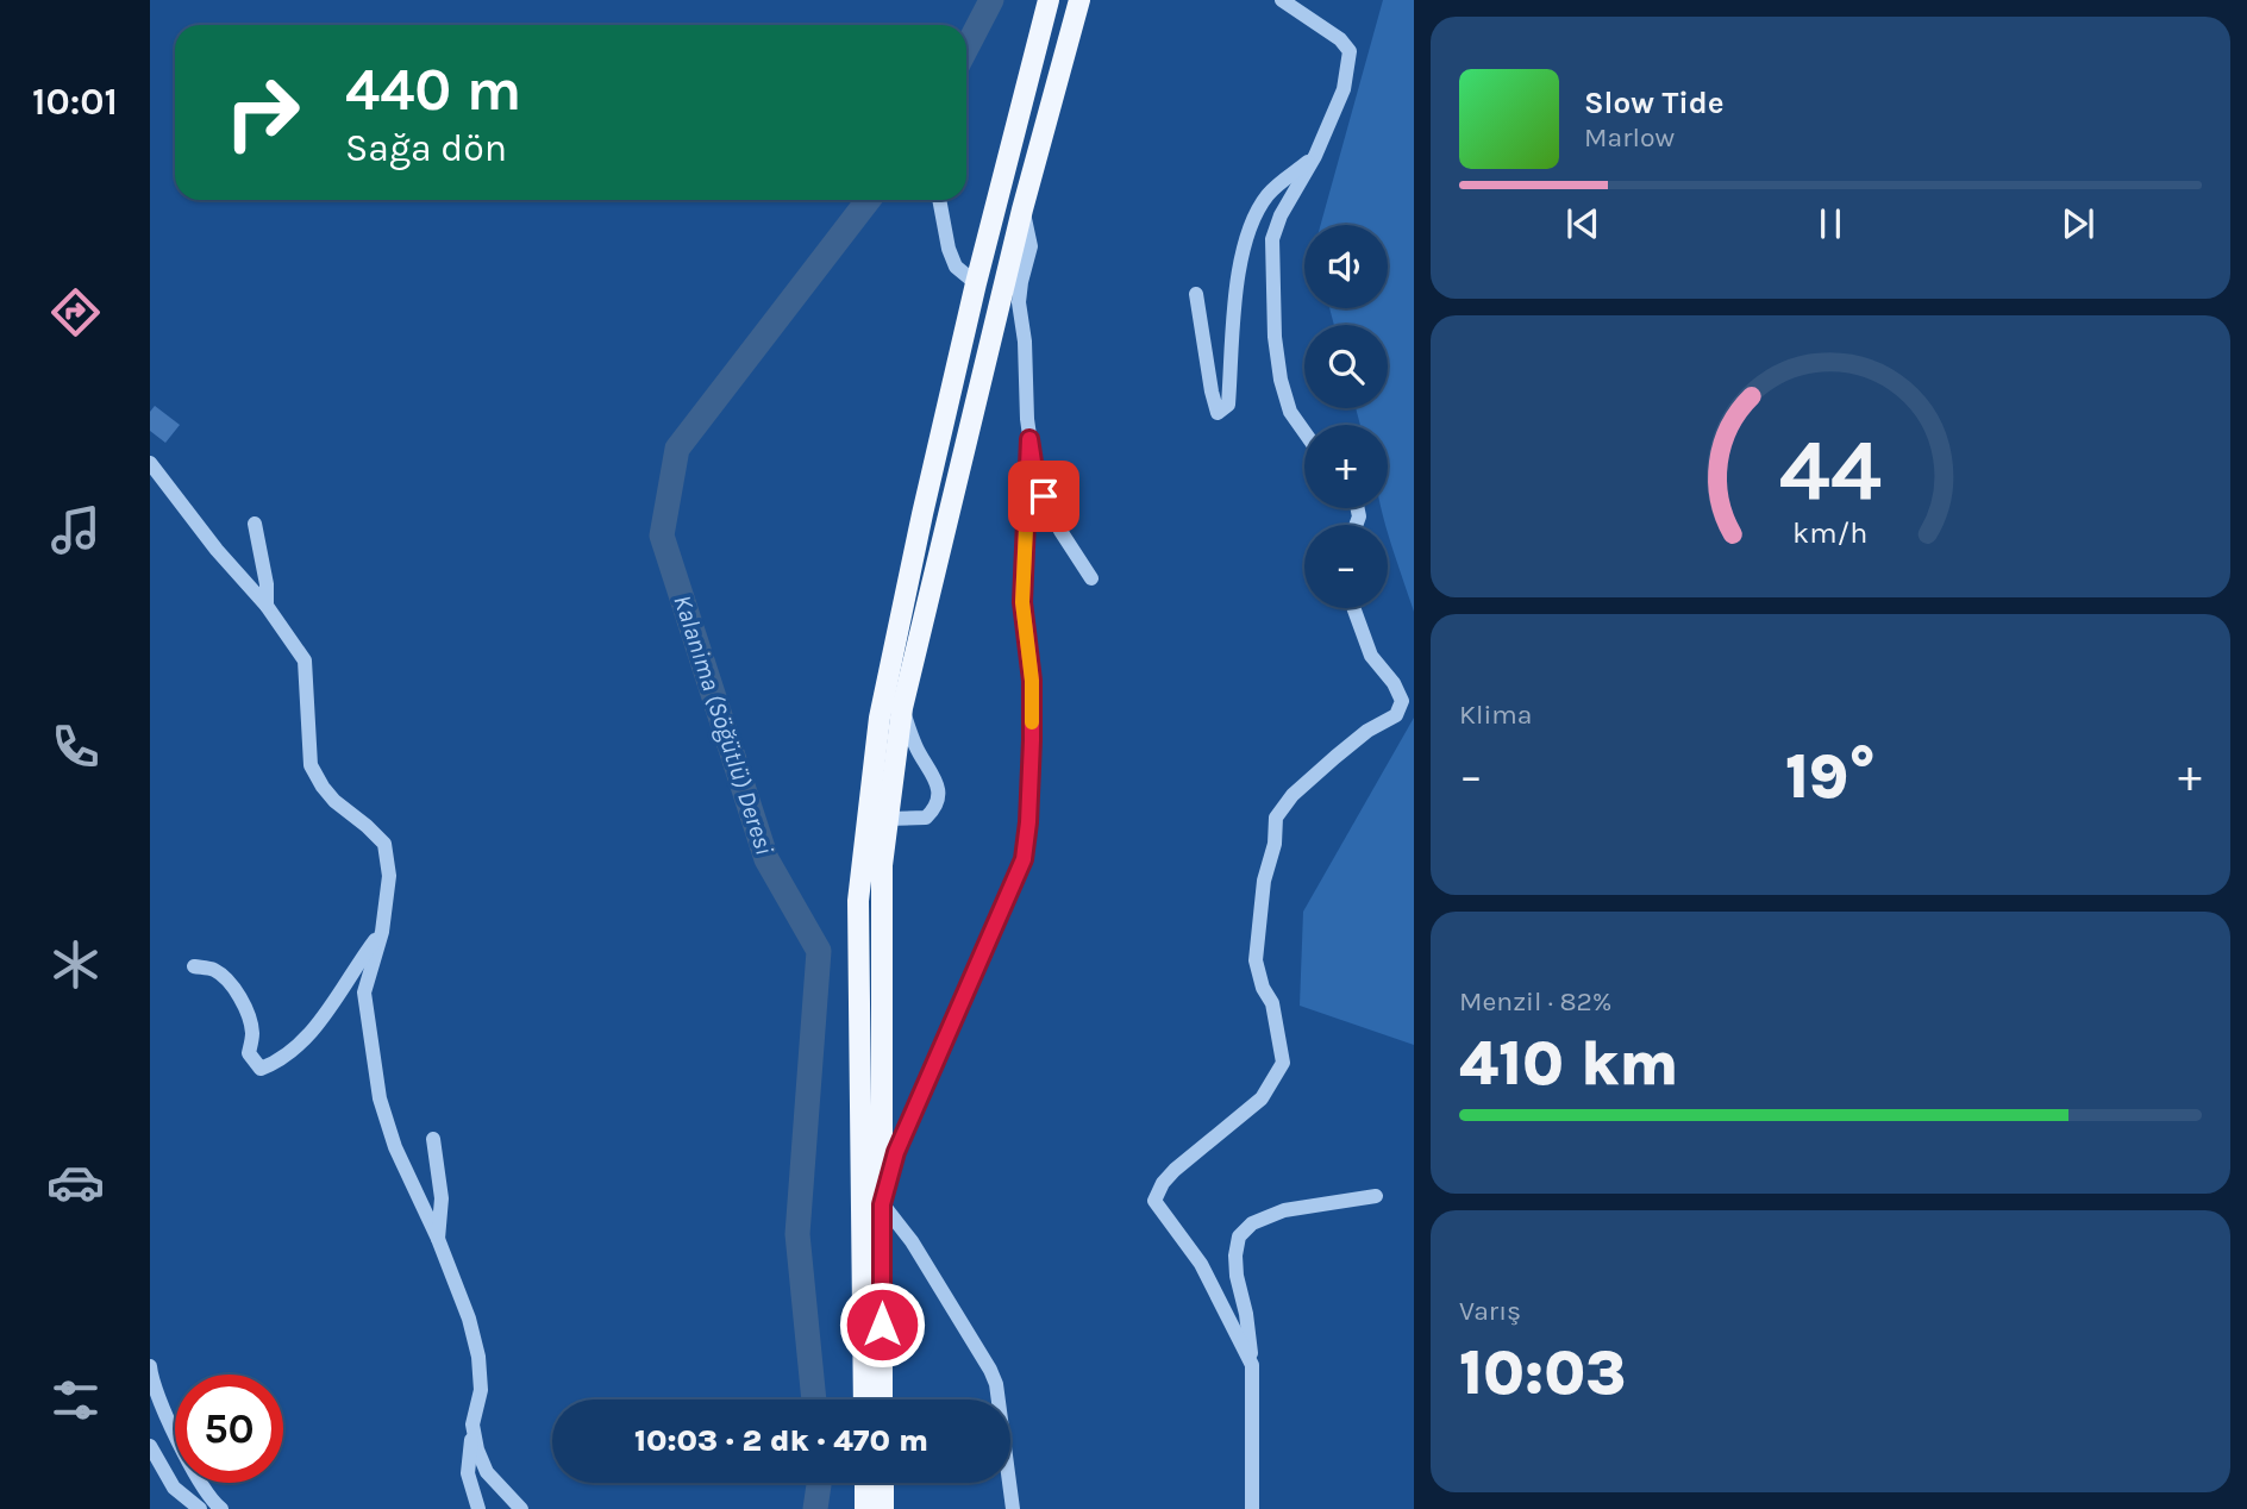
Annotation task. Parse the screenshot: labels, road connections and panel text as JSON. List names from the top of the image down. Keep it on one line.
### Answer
{"water":["Kalanima (Söğütlü) Deresi"],"page":{"tabs":"10:01","turn":["440 m","Sağa dön"],"song":["Slow Tide","Marlow"],"map_buttons":["+","−"],"tile":["Klima",["Menzil · 82%","410 km"],["Varış","10:03"]],"heat":["−","19°","+"],"limit":"50","trip":"10:03 · 2 dk · 470 m","gauge":["44","km/h"]}}
